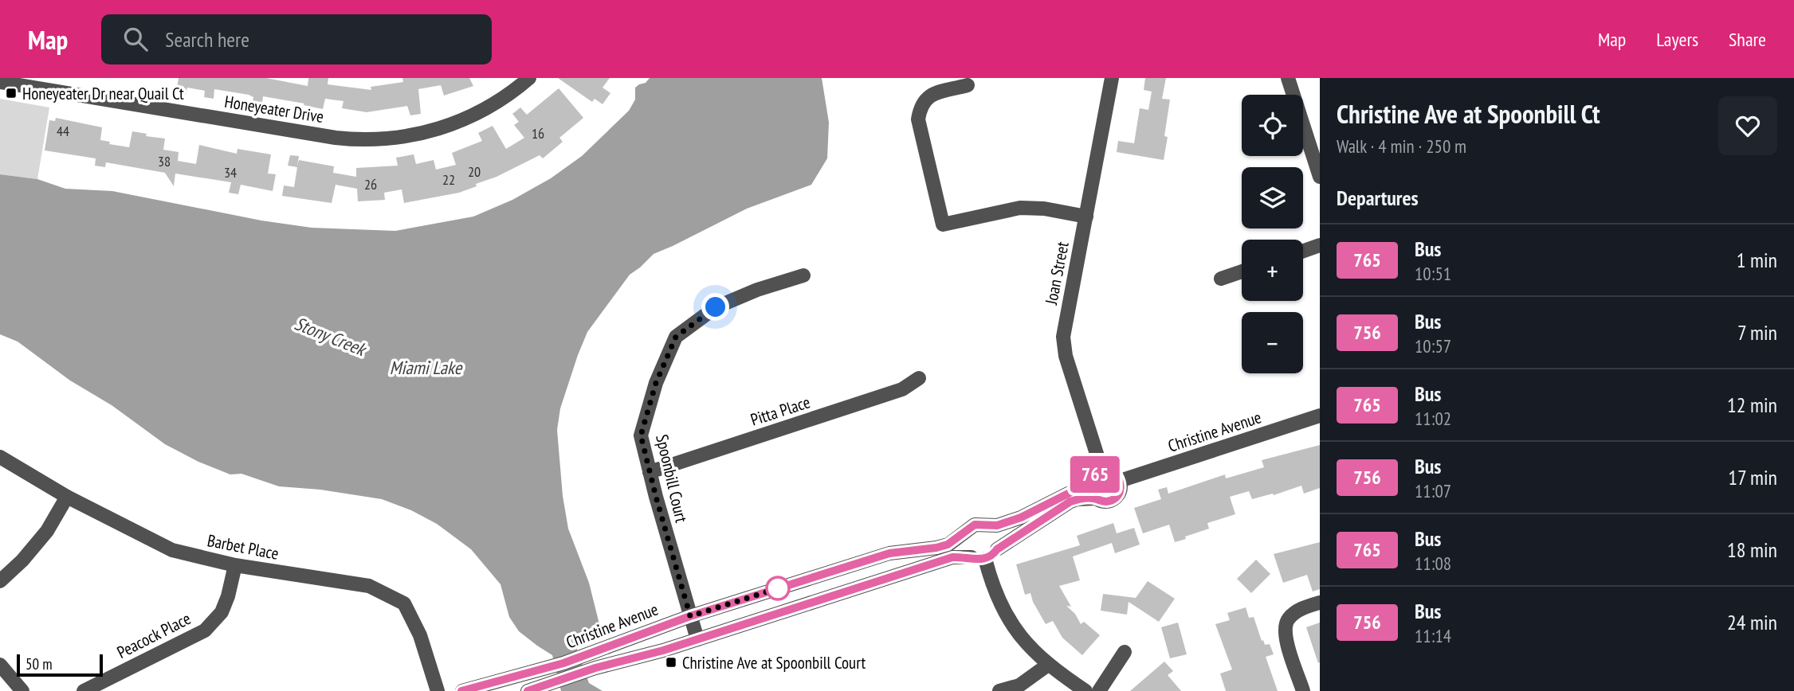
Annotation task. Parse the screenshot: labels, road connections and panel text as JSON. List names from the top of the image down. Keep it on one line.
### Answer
{"streets":{"street":["Honeyeater Drive","Joan Street","Pitta Place","Christine Avenue","Spoonbill Court","Barbet Place","Peacock Place"]},"crossings":[["Joan Street","Christine Avenue"],["Pitta Place","Spoonbill Court"],["Christine Avenue","Spoonbill Court"],["Barbet Place","Peacock Place"]],"water":["Stony Creek","Miami Lake"],"places":{"transit":["Honeyeater Dr near Quail Ct","Christine Ave at Spoonbill Court"]},"lines":["bus line 765"],"house_numbers":["44","16","38","20","34","22","26"],"scale_bar":"50 m","page":{"header":"Map","search":"Search here","nav":["Map","Layers","Share"],"on_map":"765","heading":[["Christine Ave at Spoonbill Ct","Walk · 4 min · 250 m"],"Departures"],"map_buttons":["+","−"],"list":[{"mark":"765","name":"Bus","note":"10:51","value":"1 min"},{"mark":"756","name":"Bus","note":"10:57","value":"7 min"},{"mark":"765","name":"Bus","note":"11:02","value":"12 min"},{"mark":"756","name":"Bus","note":"11:07","value":"17 min"},{"mark":"765","name":"Bus","note":"11:08","value":"18 min"},{"mark":"756","name":"Bus","note":"11:14","value":"24 min"}],"scale":"50 m"}}
